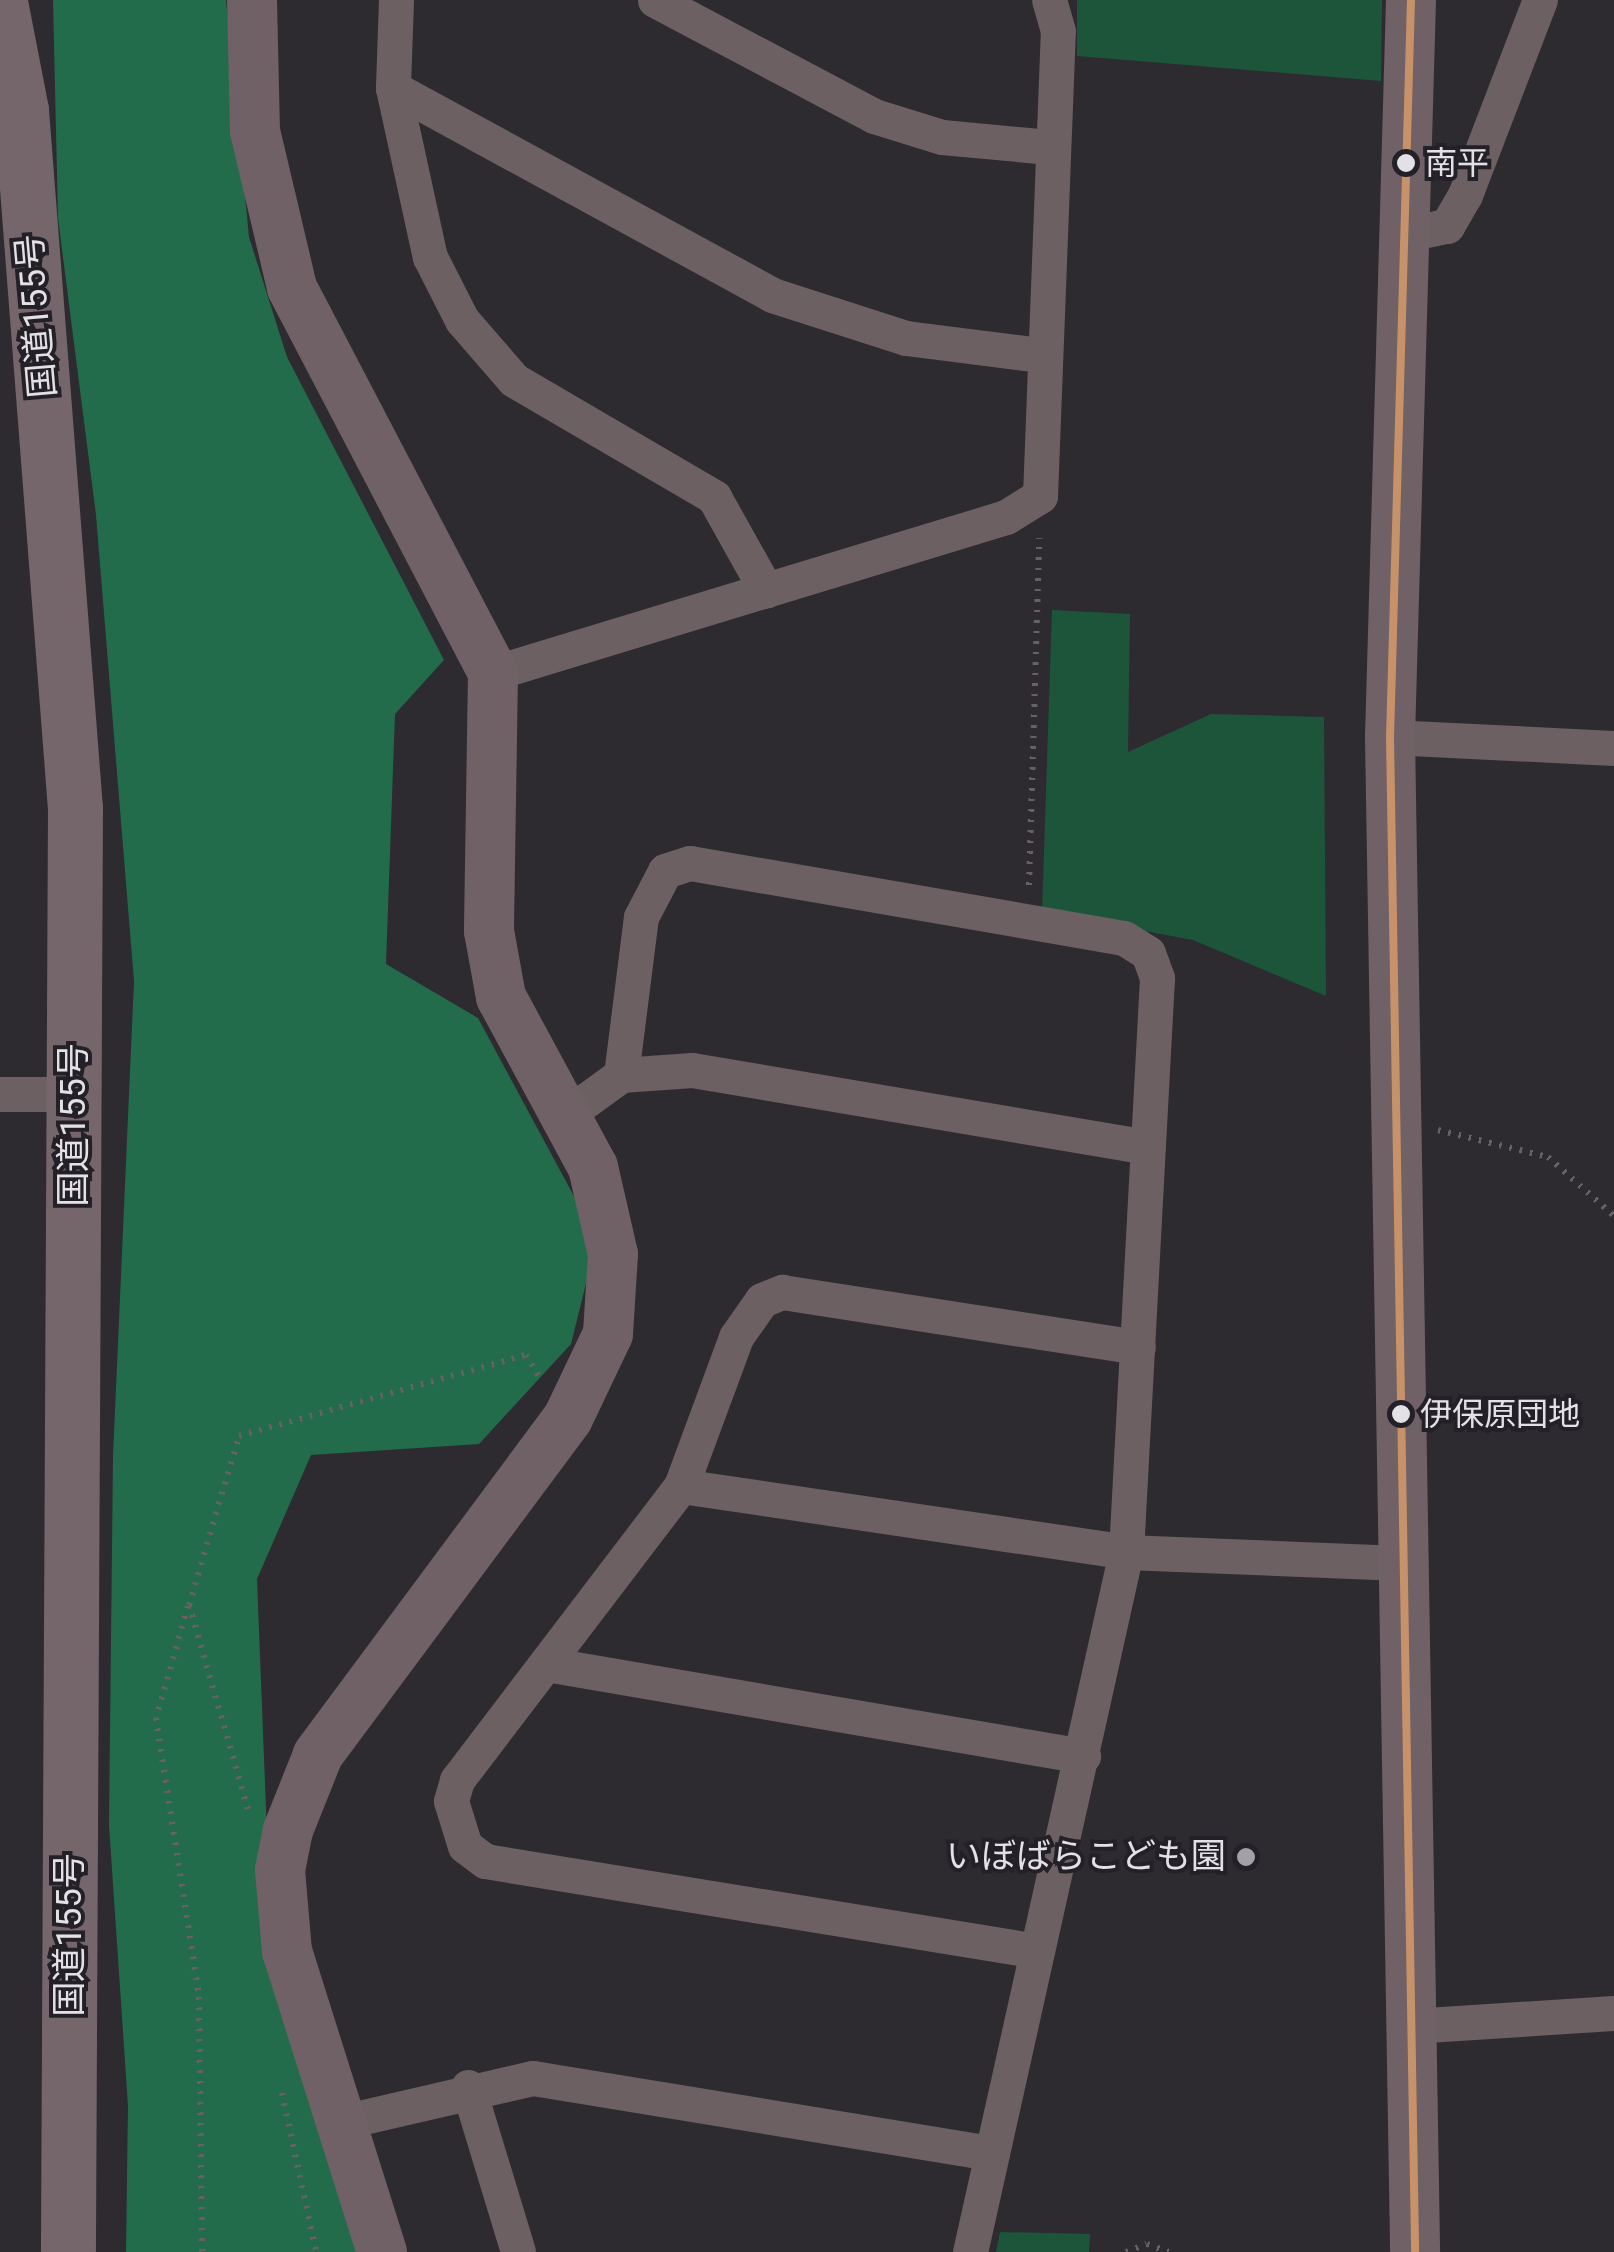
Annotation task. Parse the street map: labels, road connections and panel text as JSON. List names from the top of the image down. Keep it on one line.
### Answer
{"streets":{"highway":["国道155号"]},"places":["南平","伊保原団地","いぼばらこども園"]}
